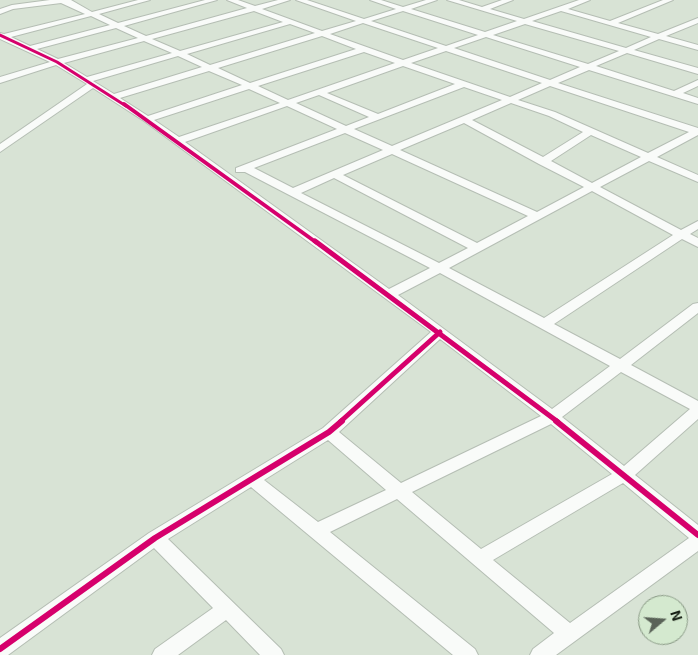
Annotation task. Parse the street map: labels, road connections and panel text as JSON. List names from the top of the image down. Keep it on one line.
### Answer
{"north":"right"}
